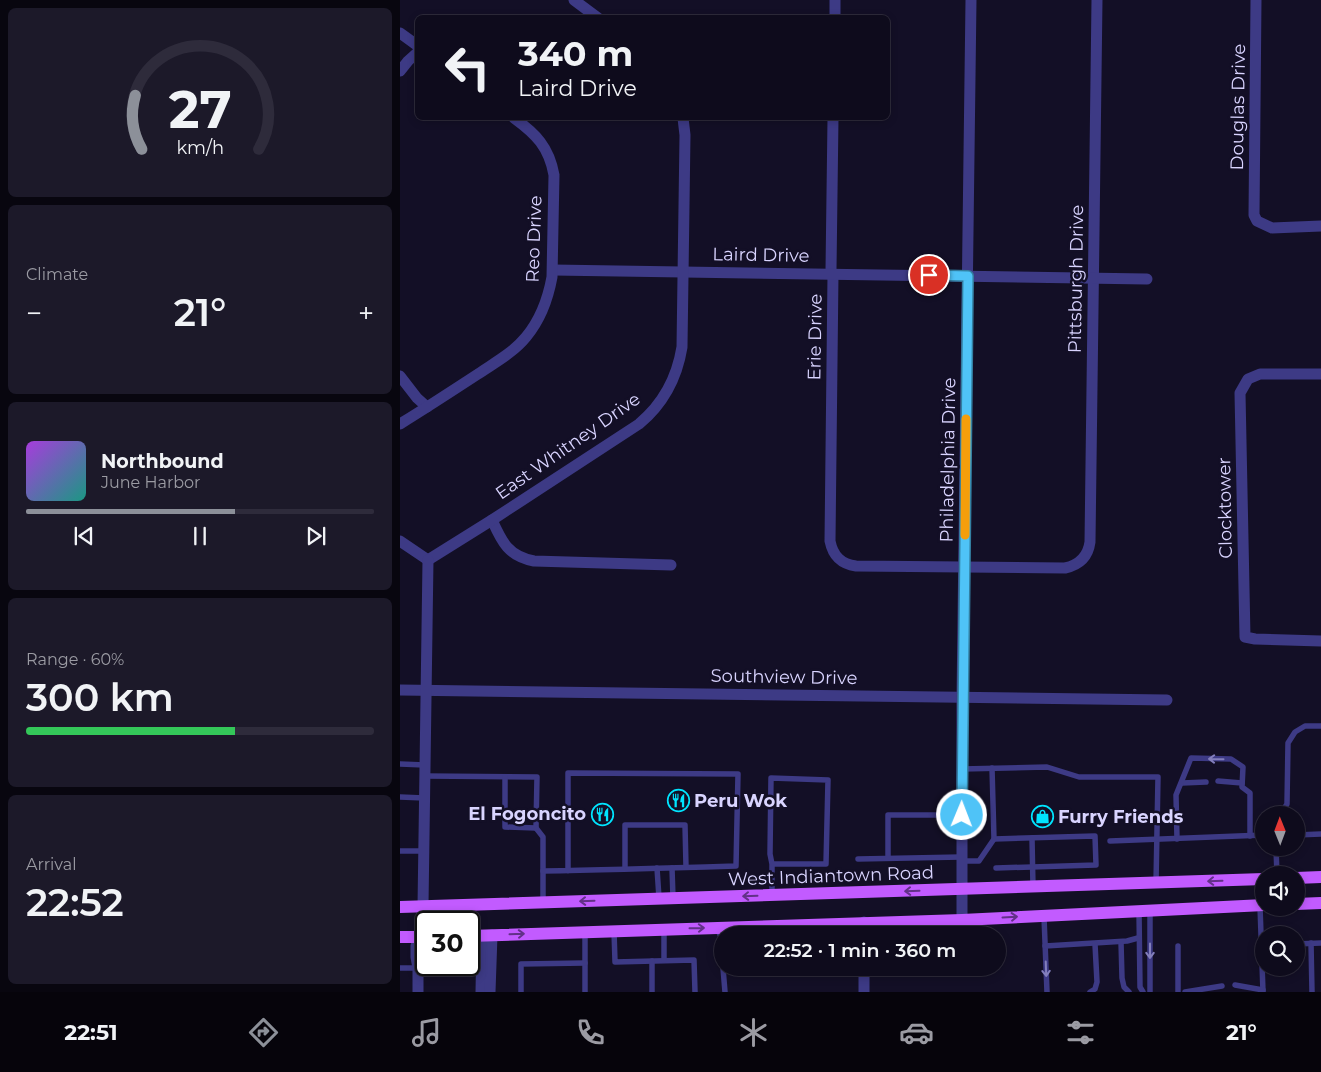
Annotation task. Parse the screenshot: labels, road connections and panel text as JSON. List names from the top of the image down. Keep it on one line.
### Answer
{"streets":{"main road":["West Indiantown Road"],"street":["Douglas Drive","Reo Drive","Laird Drive","Pittsburgh Drive","Erie Drive","East Whitney Drive","Philadelphia Drive","Clocktower","Southview Drive"]},"crossings":[["Reo Drive","Laird Drive"],["Laird Drive","Pittsburgh Drive"],["Laird Drive","Erie Drive"],["Laird Drive","East Whitney Drive"],["Laird Drive","Philadelphia Drive"],["Pittsburgh Drive","Erie Drive"],["Pittsburgh Drive","Philadelphia Drive"],["Erie Drive","Philadelphia Drive"],["Philadelphia Drive","Southview Drive"],["Philadelphia Drive","West Indiantown Road"]],"places":{"restaurant":["Peru Wok","El Fogoncito"],"shop":["Furry Friends"]},"north":"top","page":{"turn":["340 m","Laird Drive"],"tile":["Climate",["Range · 60%","300 km"],["Arrival","22:52"]],"heat":["−","21°","+"],"song":["Northbound","June Harbor"],"limit":"30","trip":"22:52 · 1 min · 360 m","tabs":["22:51","21°"],"gauge":["27","km/h"]}}
